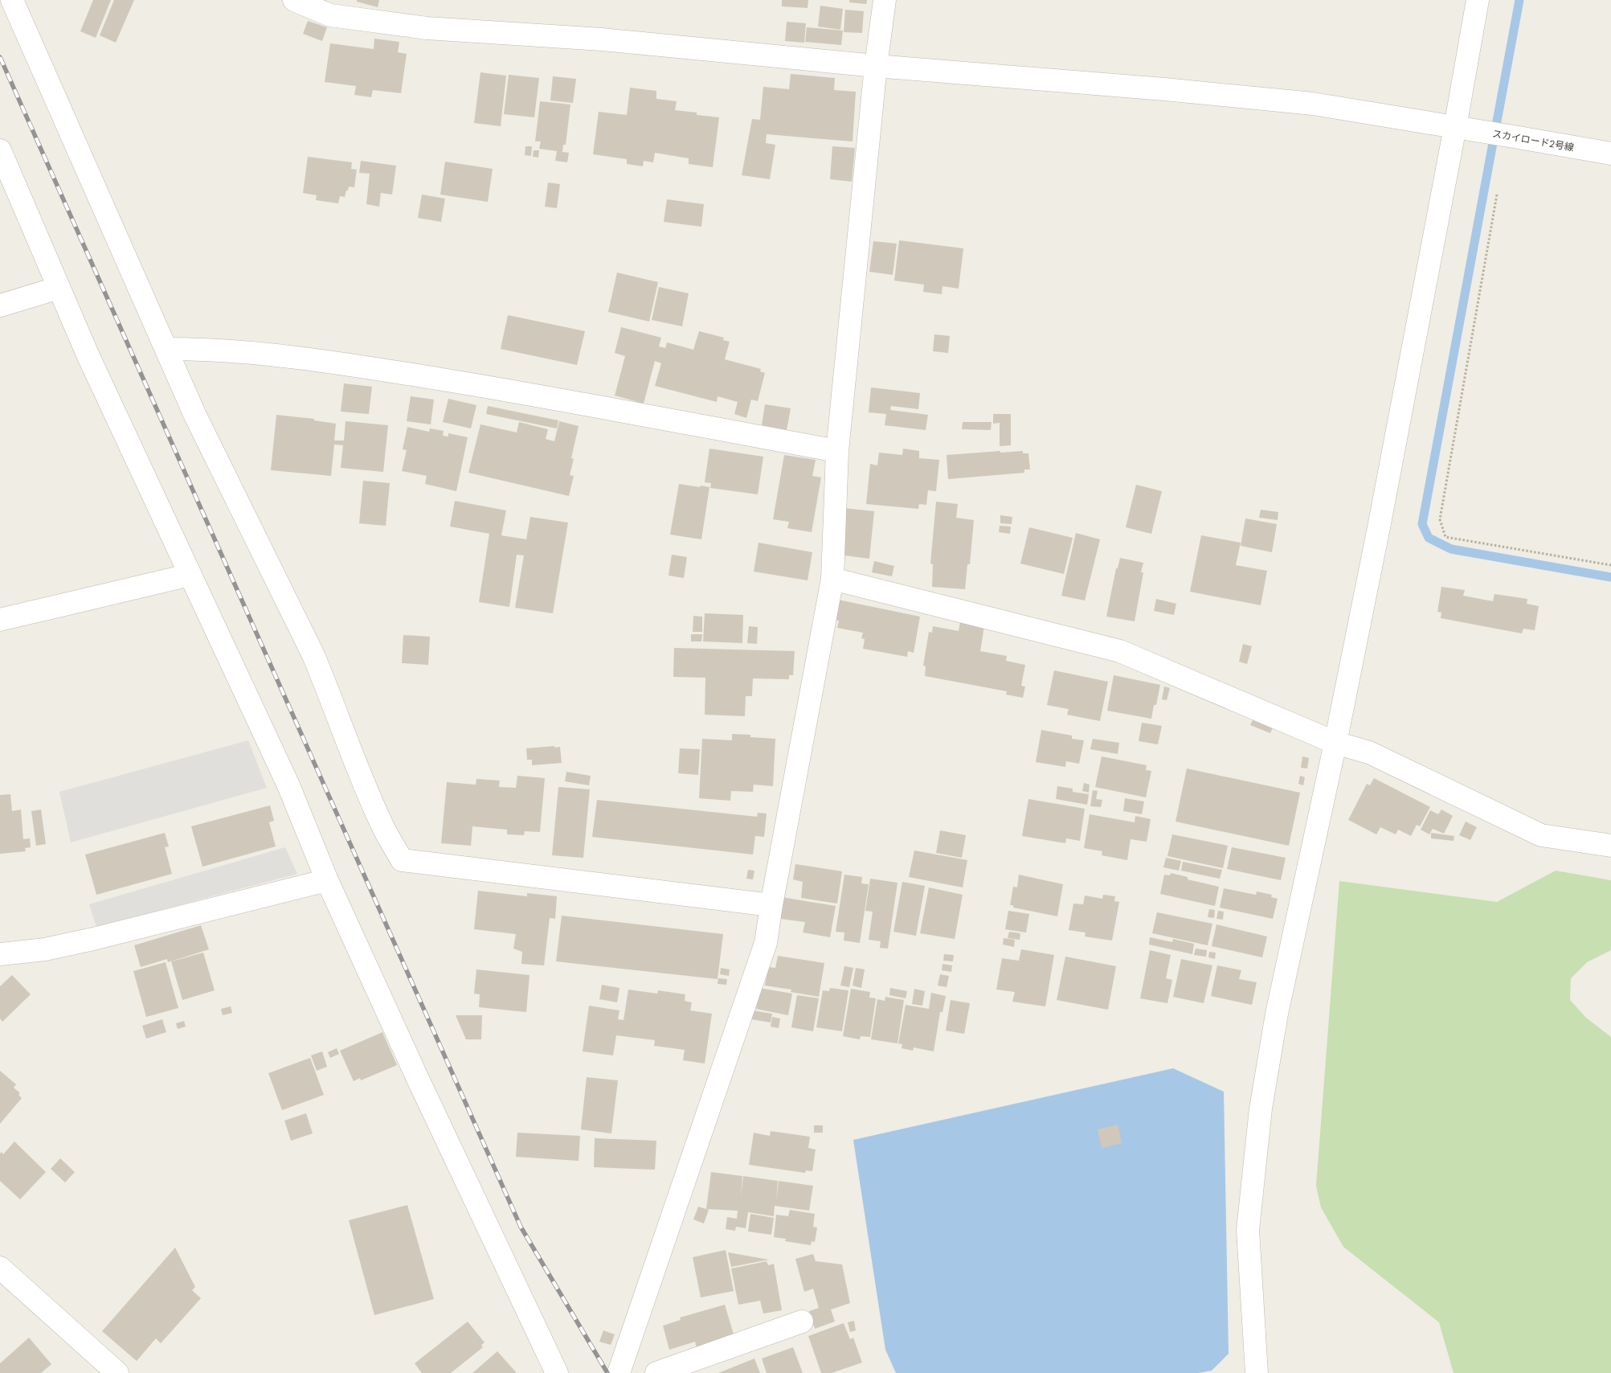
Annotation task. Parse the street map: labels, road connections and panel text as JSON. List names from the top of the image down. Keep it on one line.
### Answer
{"streets":{"street":["スカイロード2号線"]}}
